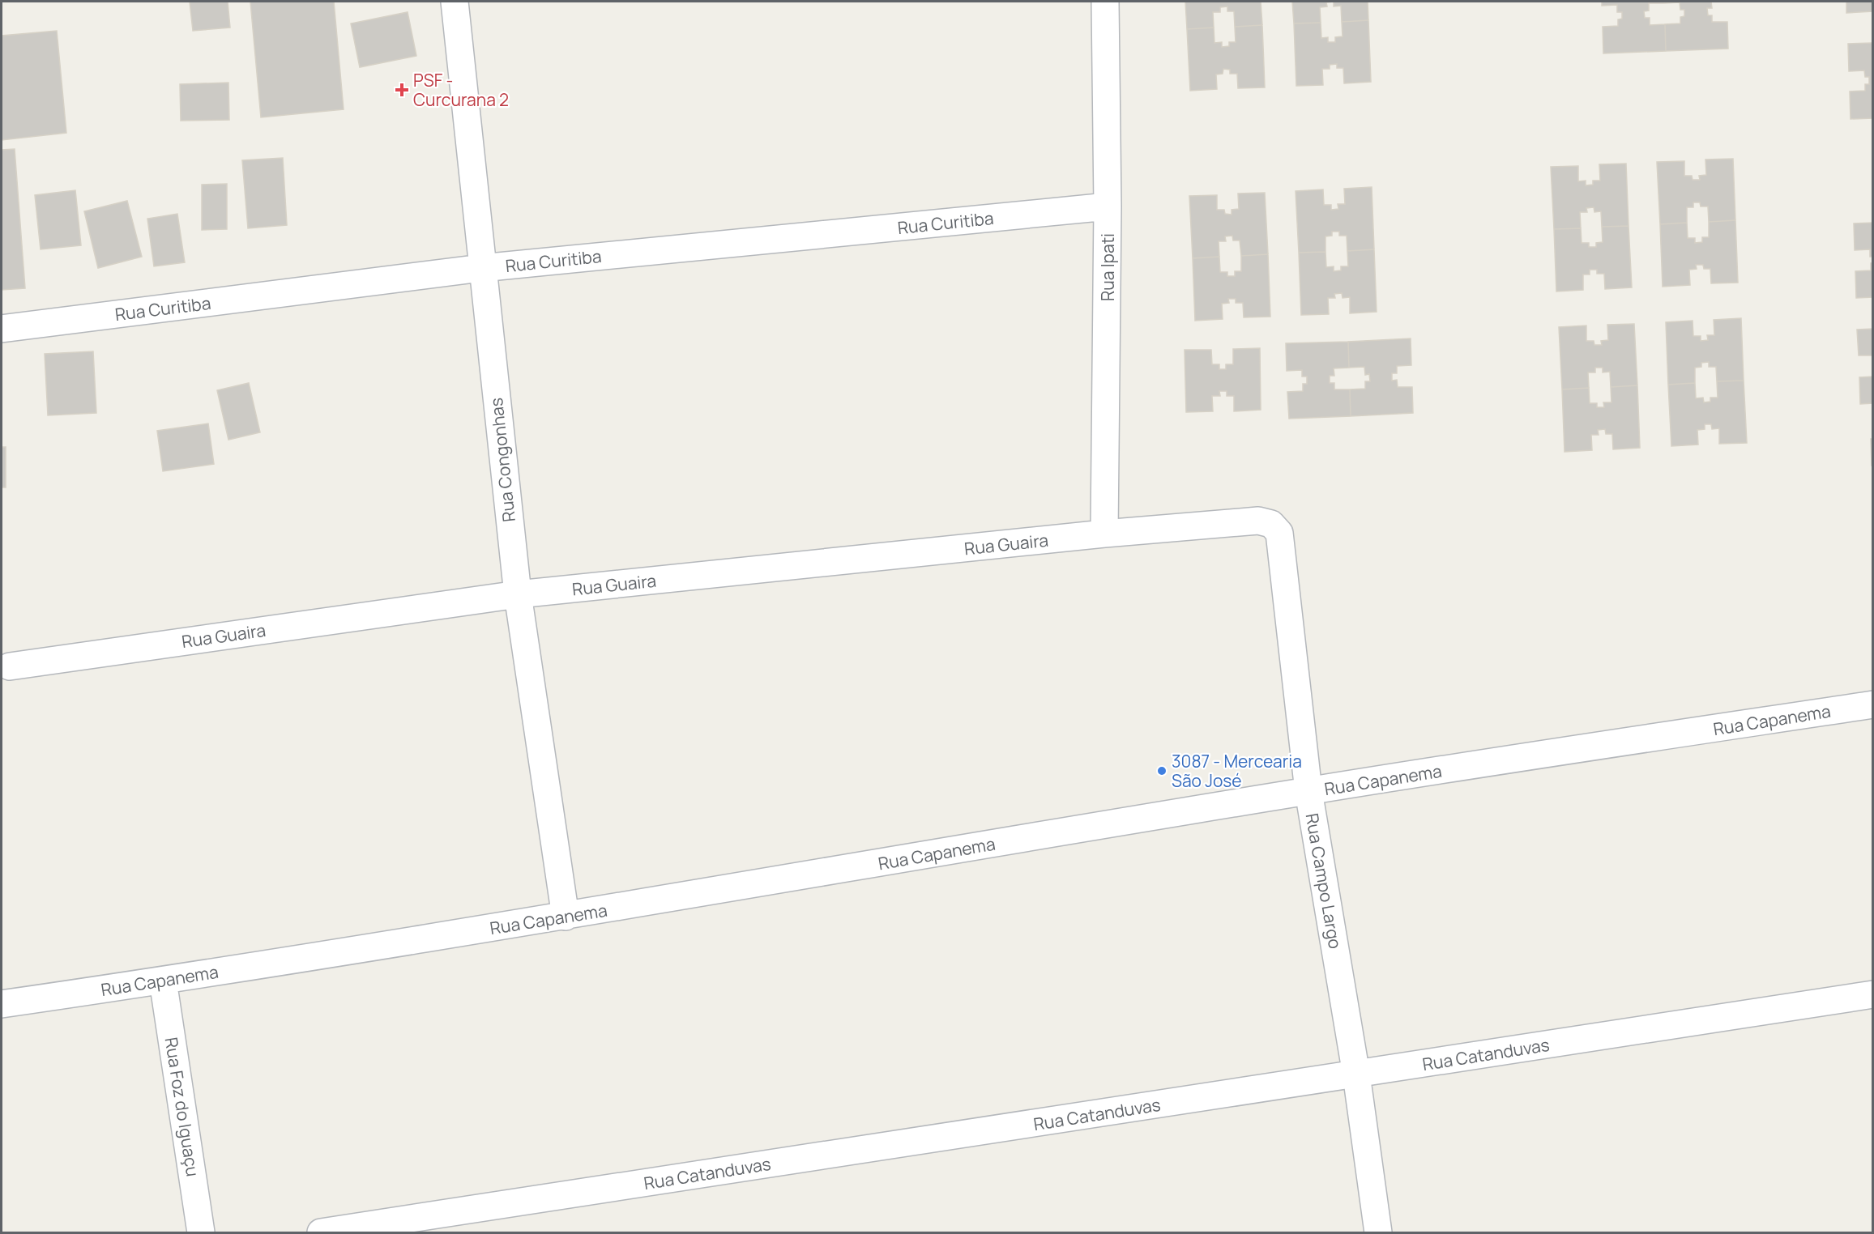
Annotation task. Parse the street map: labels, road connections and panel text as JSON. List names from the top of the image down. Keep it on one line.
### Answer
{"streets":{"street":["Rua Curitiba","Rua Ipati","Rua Congonhas","Rua Guaira","Rua Capanema","Rua Campo Largo","Rua Catanduvas","Rua Foz do Iguaçu"]},"crossings":[["Rua Curitiba","Rua Ipati"],["Rua Curitiba","Rua Congonhas"],["Rua Ipati","Rua Guaira"],["Rua Congonhas","Rua Guaira"],["Rua Congonhas","Rua Capanema"],["Rua Guaira","Rua Campo Largo"],["Rua Capanema","Rua Campo Largo"],["Rua Capanema","Rua Foz do Iguaçu"],["Rua Campo Largo","Rua Catanduvas"]],"places":{"health":["PSF - Curcurana 2"],"other":["3087 - Mercearia São José"]}}
